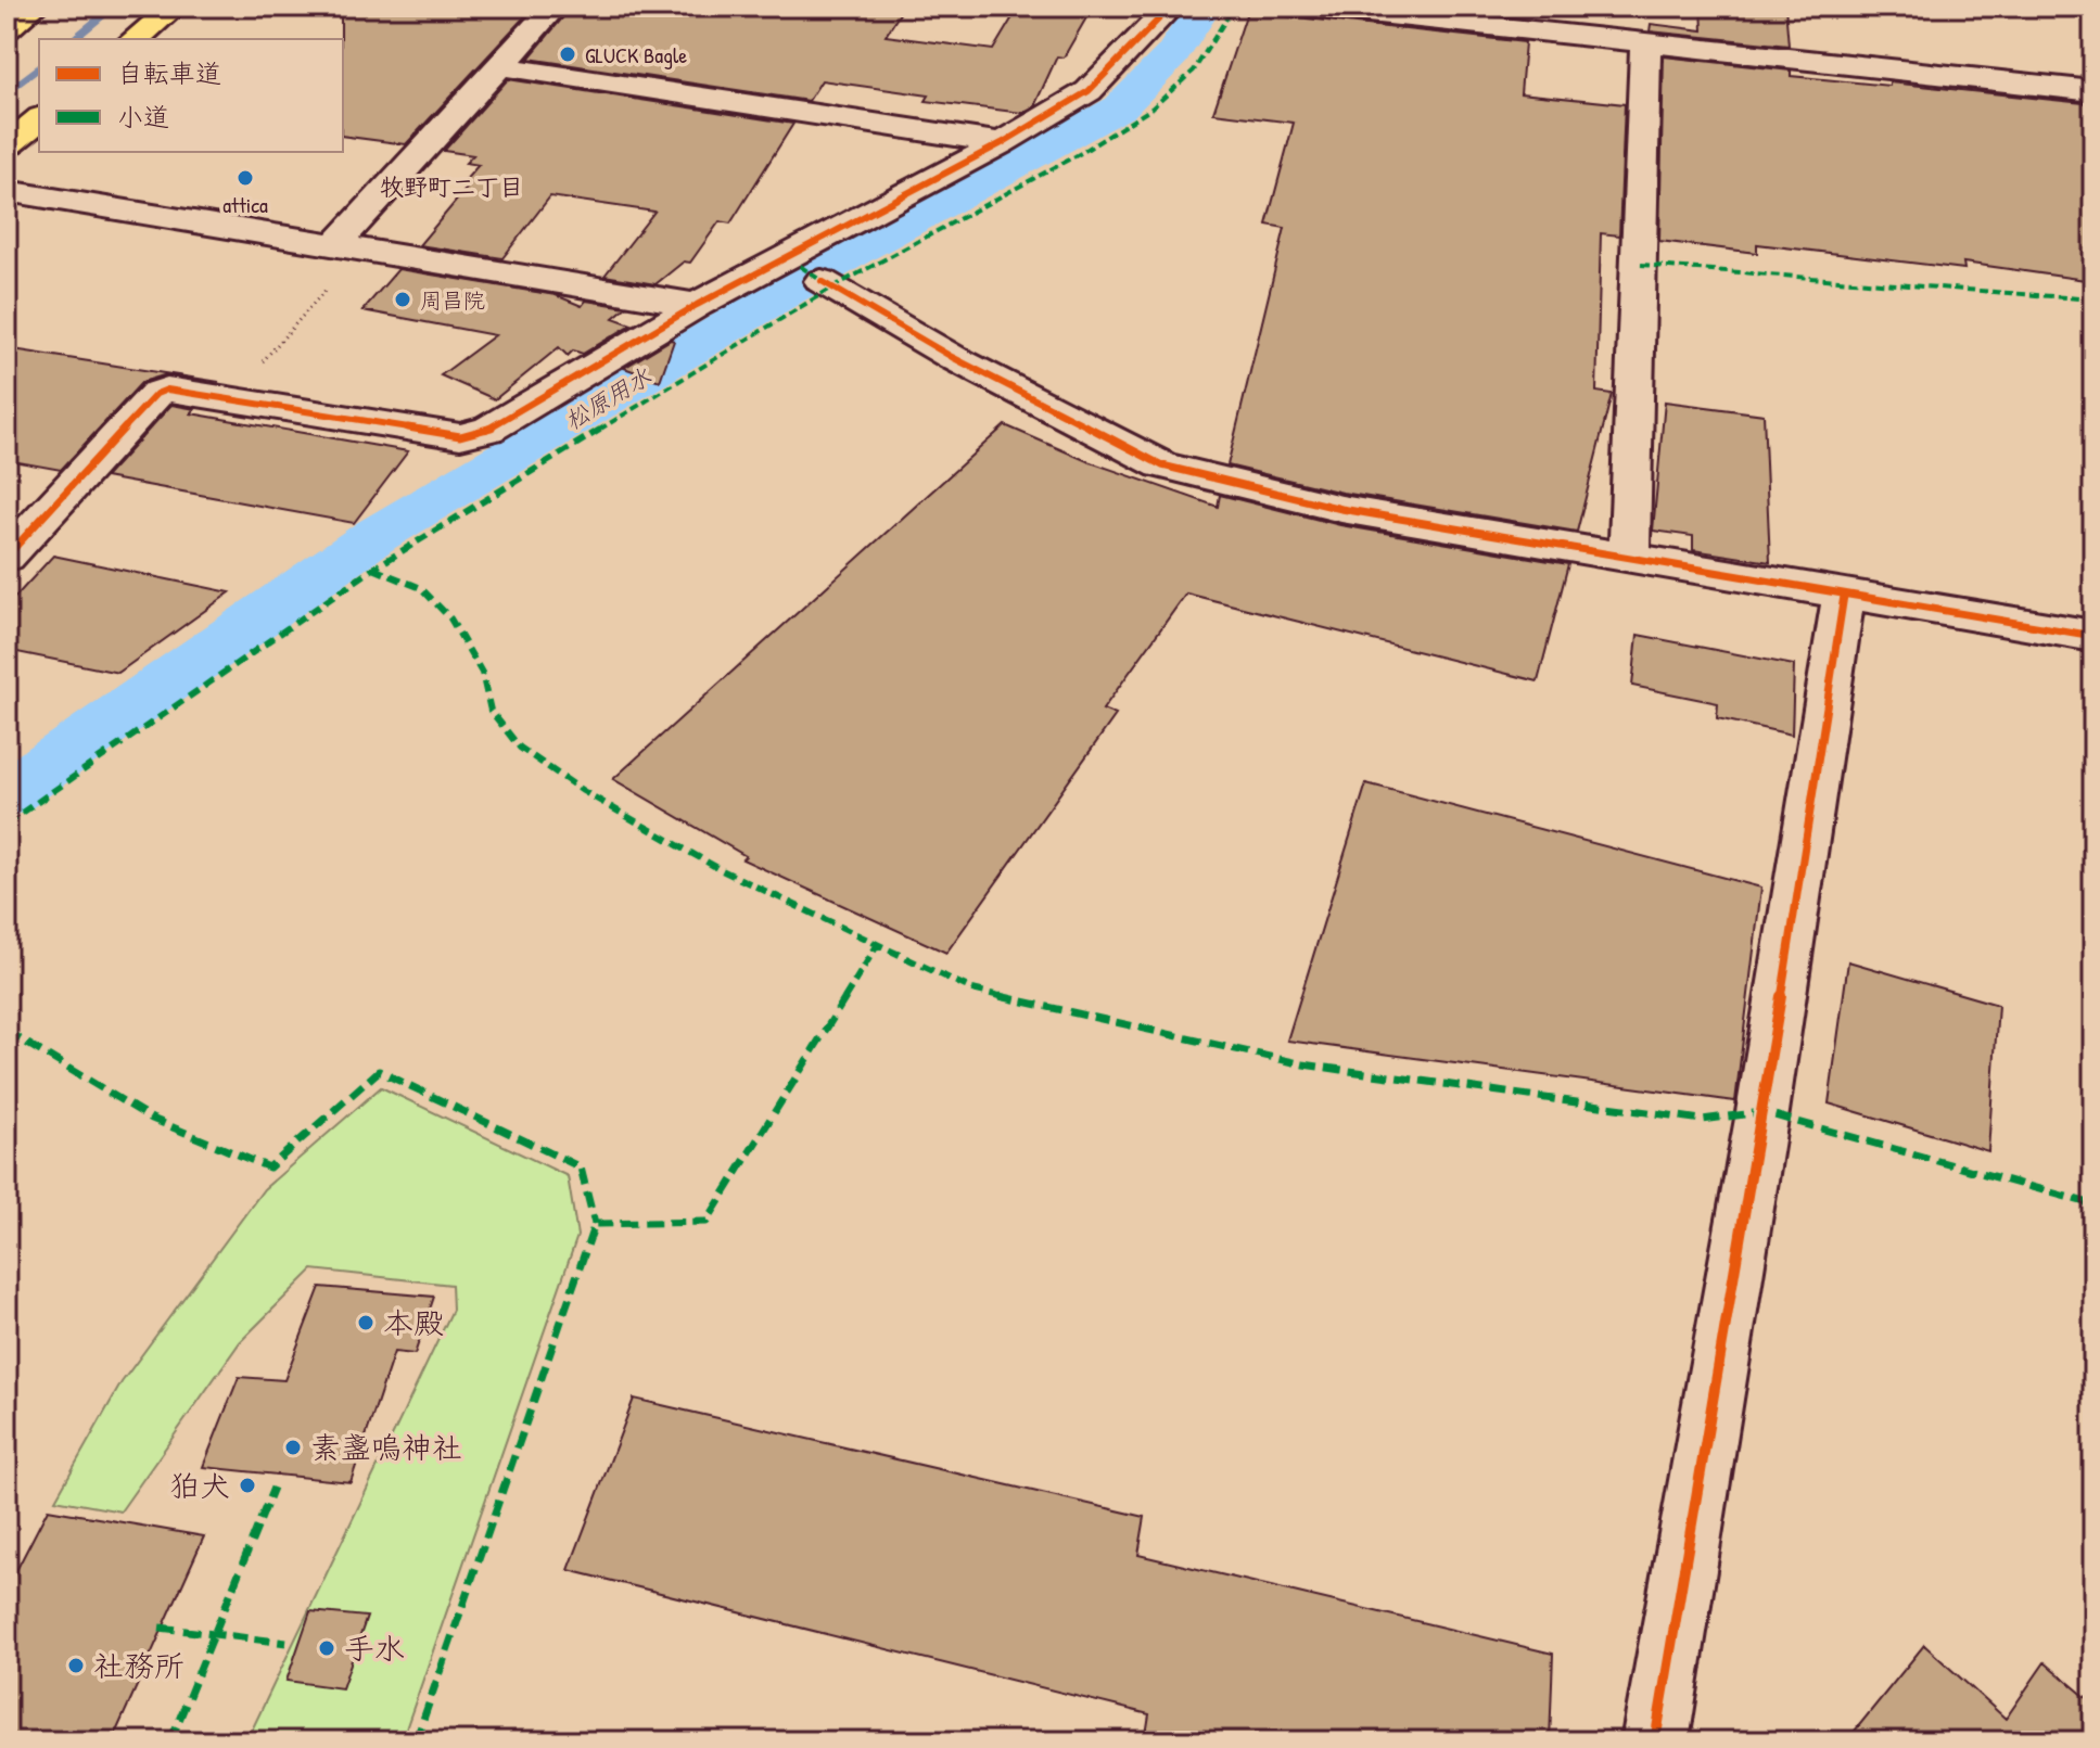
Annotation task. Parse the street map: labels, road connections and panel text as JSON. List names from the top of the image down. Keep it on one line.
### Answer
{"districts":["牧野町二丁目"],"water":["松原用水"],"places":["GLUCK Bagle","attica","周昌院","本殿","素盞嗚神社","狛犬","手水","社務所"],"legend":["自転車道","小道"]}
